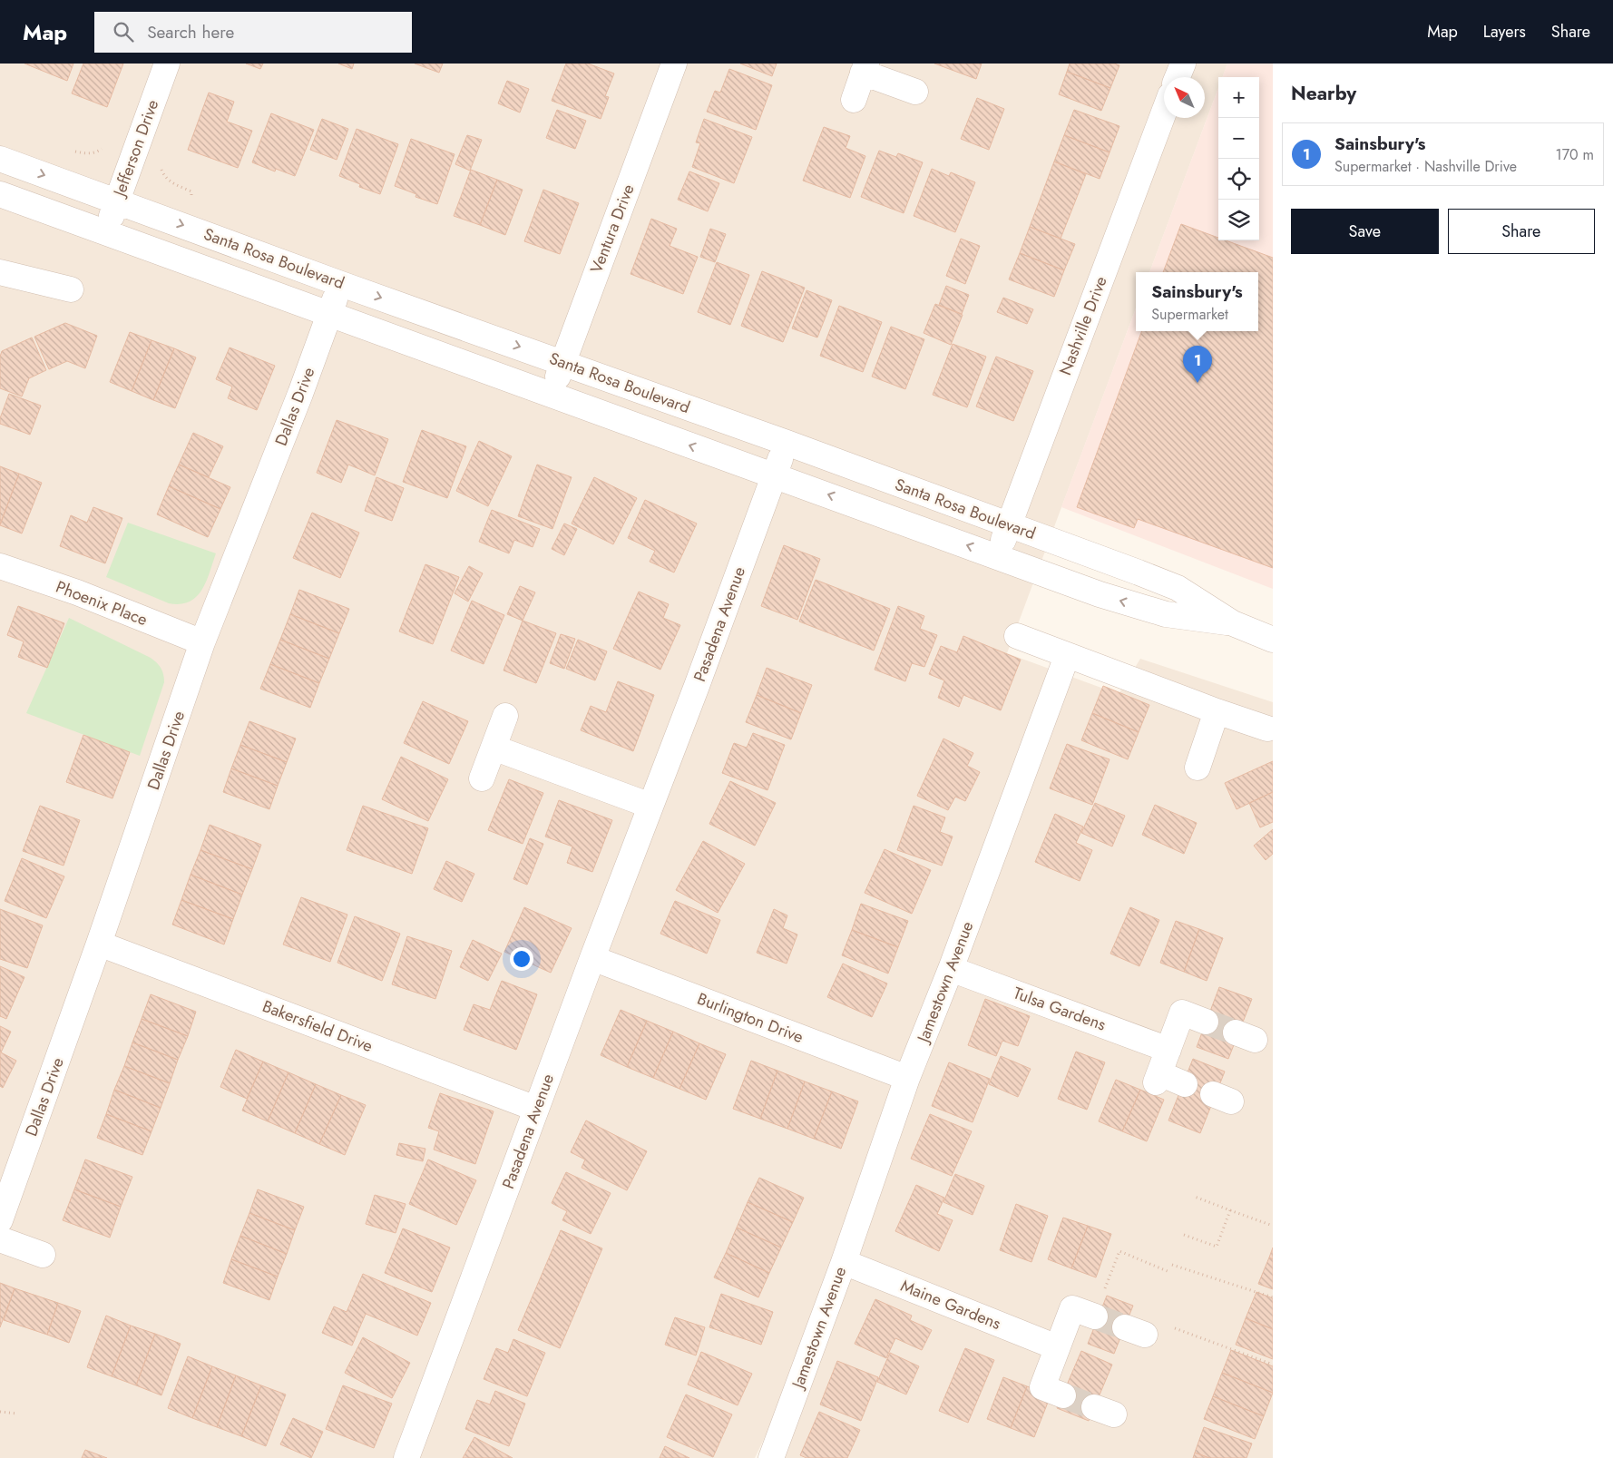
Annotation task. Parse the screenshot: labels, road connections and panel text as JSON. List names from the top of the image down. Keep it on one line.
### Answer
{"streets":{"street":["Jefferson Drive","Ventura Drive","Santa Rosa Boulevard","Nashville Drive","Dallas Drive","Phoenix Place","Pasadena Avenue","Jamestown Avenue","Tulsa Gardens","Burlington Drive","Bakersfield Drive","Maine Gardens"]},"crossings":[["Jefferson Drive","Santa Rosa Boulevard"],["Ventura Drive","Santa Rosa Boulevard"],["Santa Rosa Boulevard","Nashville Drive"],["Santa Rosa Boulevard","Dallas Drive"],["Santa Rosa Boulevard","Pasadena Avenue"],["Dallas Drive","Phoenix Place"],["Dallas Drive","Bakersfield Drive"],["Pasadena Avenue","Burlington Drive"],["Pasadena Avenue","Bakersfield Drive"],["Jamestown Avenue","Tulsa Gardens"],["Jamestown Avenue","Burlington Drive"],["Jamestown Avenue","Maine Gardens"]],"north":"top left","page":{"header":"Map","search":"Search here","nav":["Map","Layers","Share"],"heading":"Nearby","map_buttons":["+","−"],"list":[{"mark":"1","name":"Sainsbury's","note":"Supermarket · Nashville Drive","value":"170 m"}],"buttons":["Save","Share"],"popup":["Sainsbury's","Supermarket"],"pins":"1"}}
